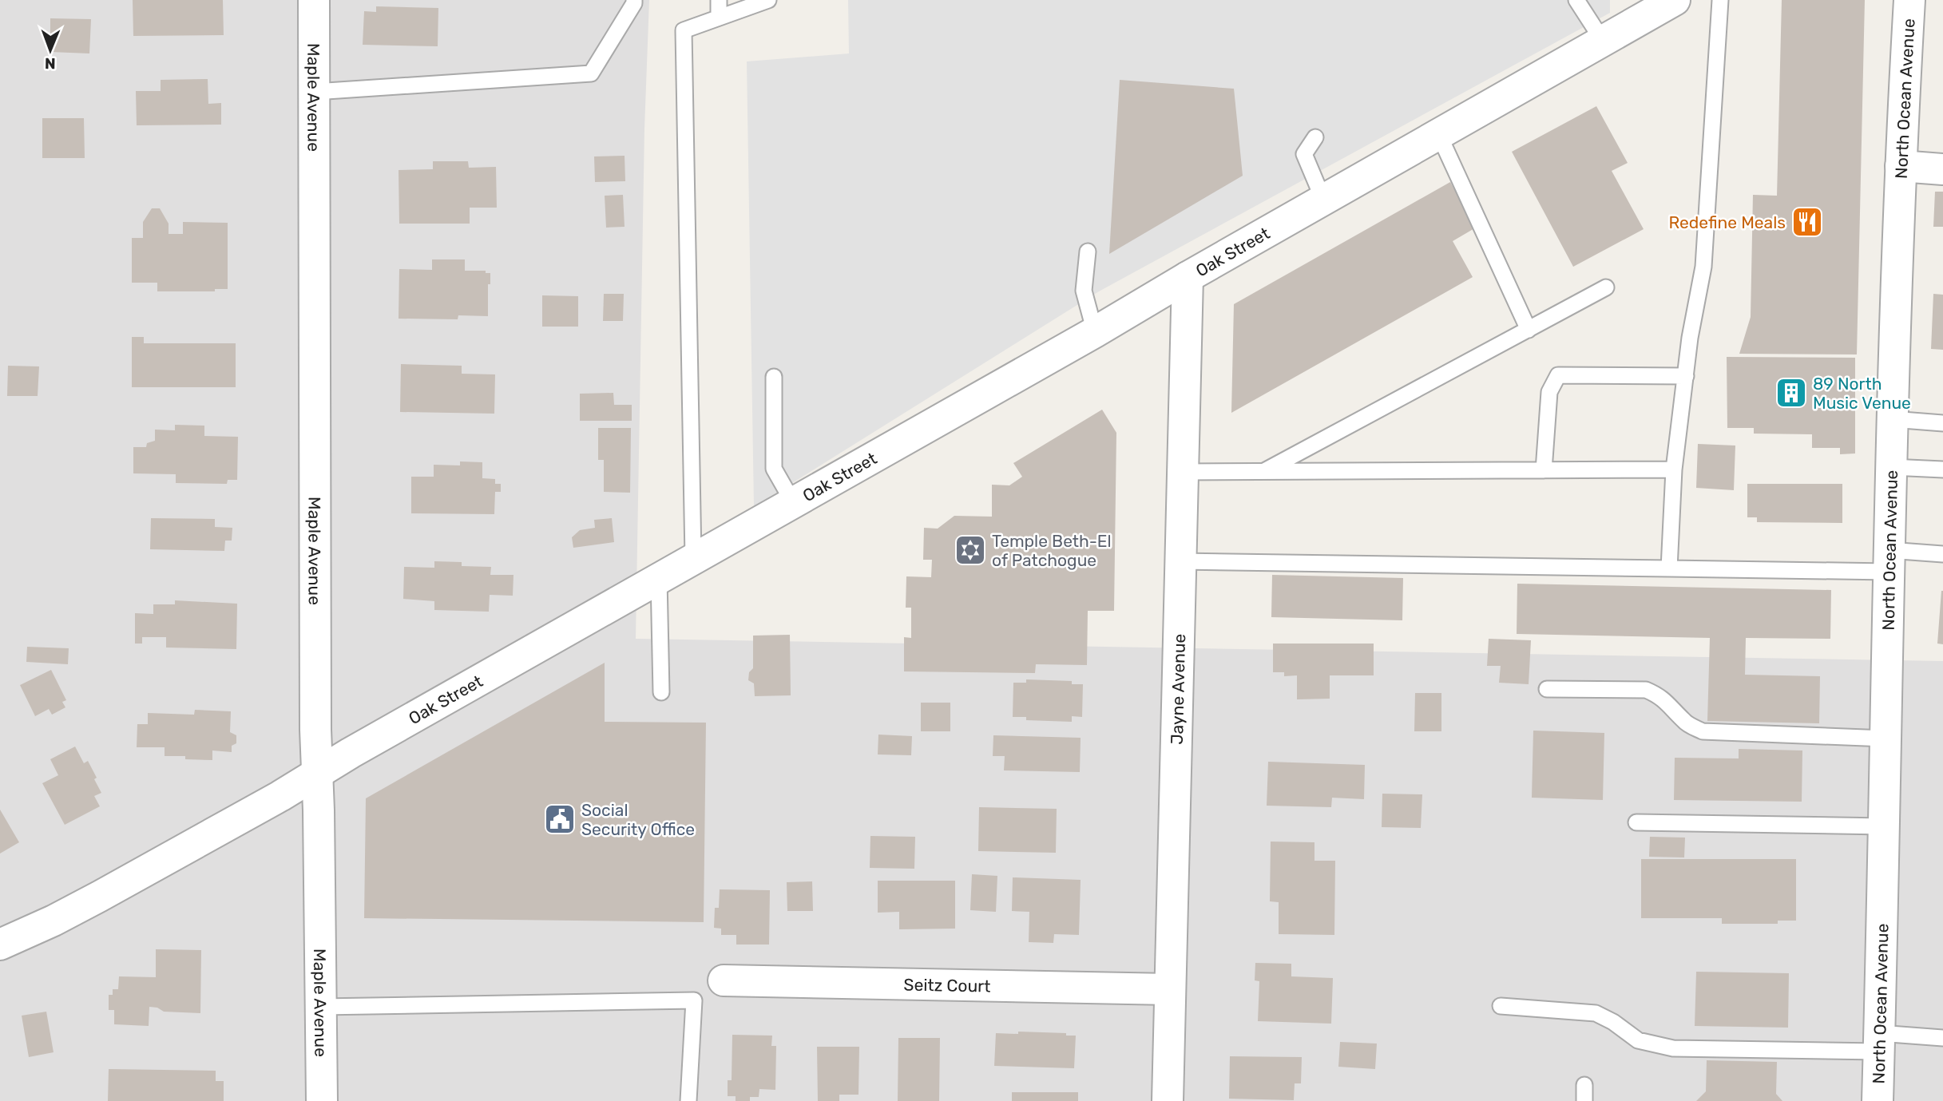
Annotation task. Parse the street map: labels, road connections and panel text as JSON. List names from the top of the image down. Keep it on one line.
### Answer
{"streets":{"street":["Maple Avenue","North Ocean Avenue","Oak Street","Jayne Avenue","Seitz Court"]},"crossings":[["Maple Avenue","Oak Street"],["Oak Street","Jayne Avenue"],["Jayne Avenue","Seitz Court"]],"places":{"restaurant":["Redefine Meals"],"building":["89 North Music Venue"],"synagogue":["Temple Beth-El of Patchogue"],"public building":["Social Security Office"]},"north":"bottom"}
